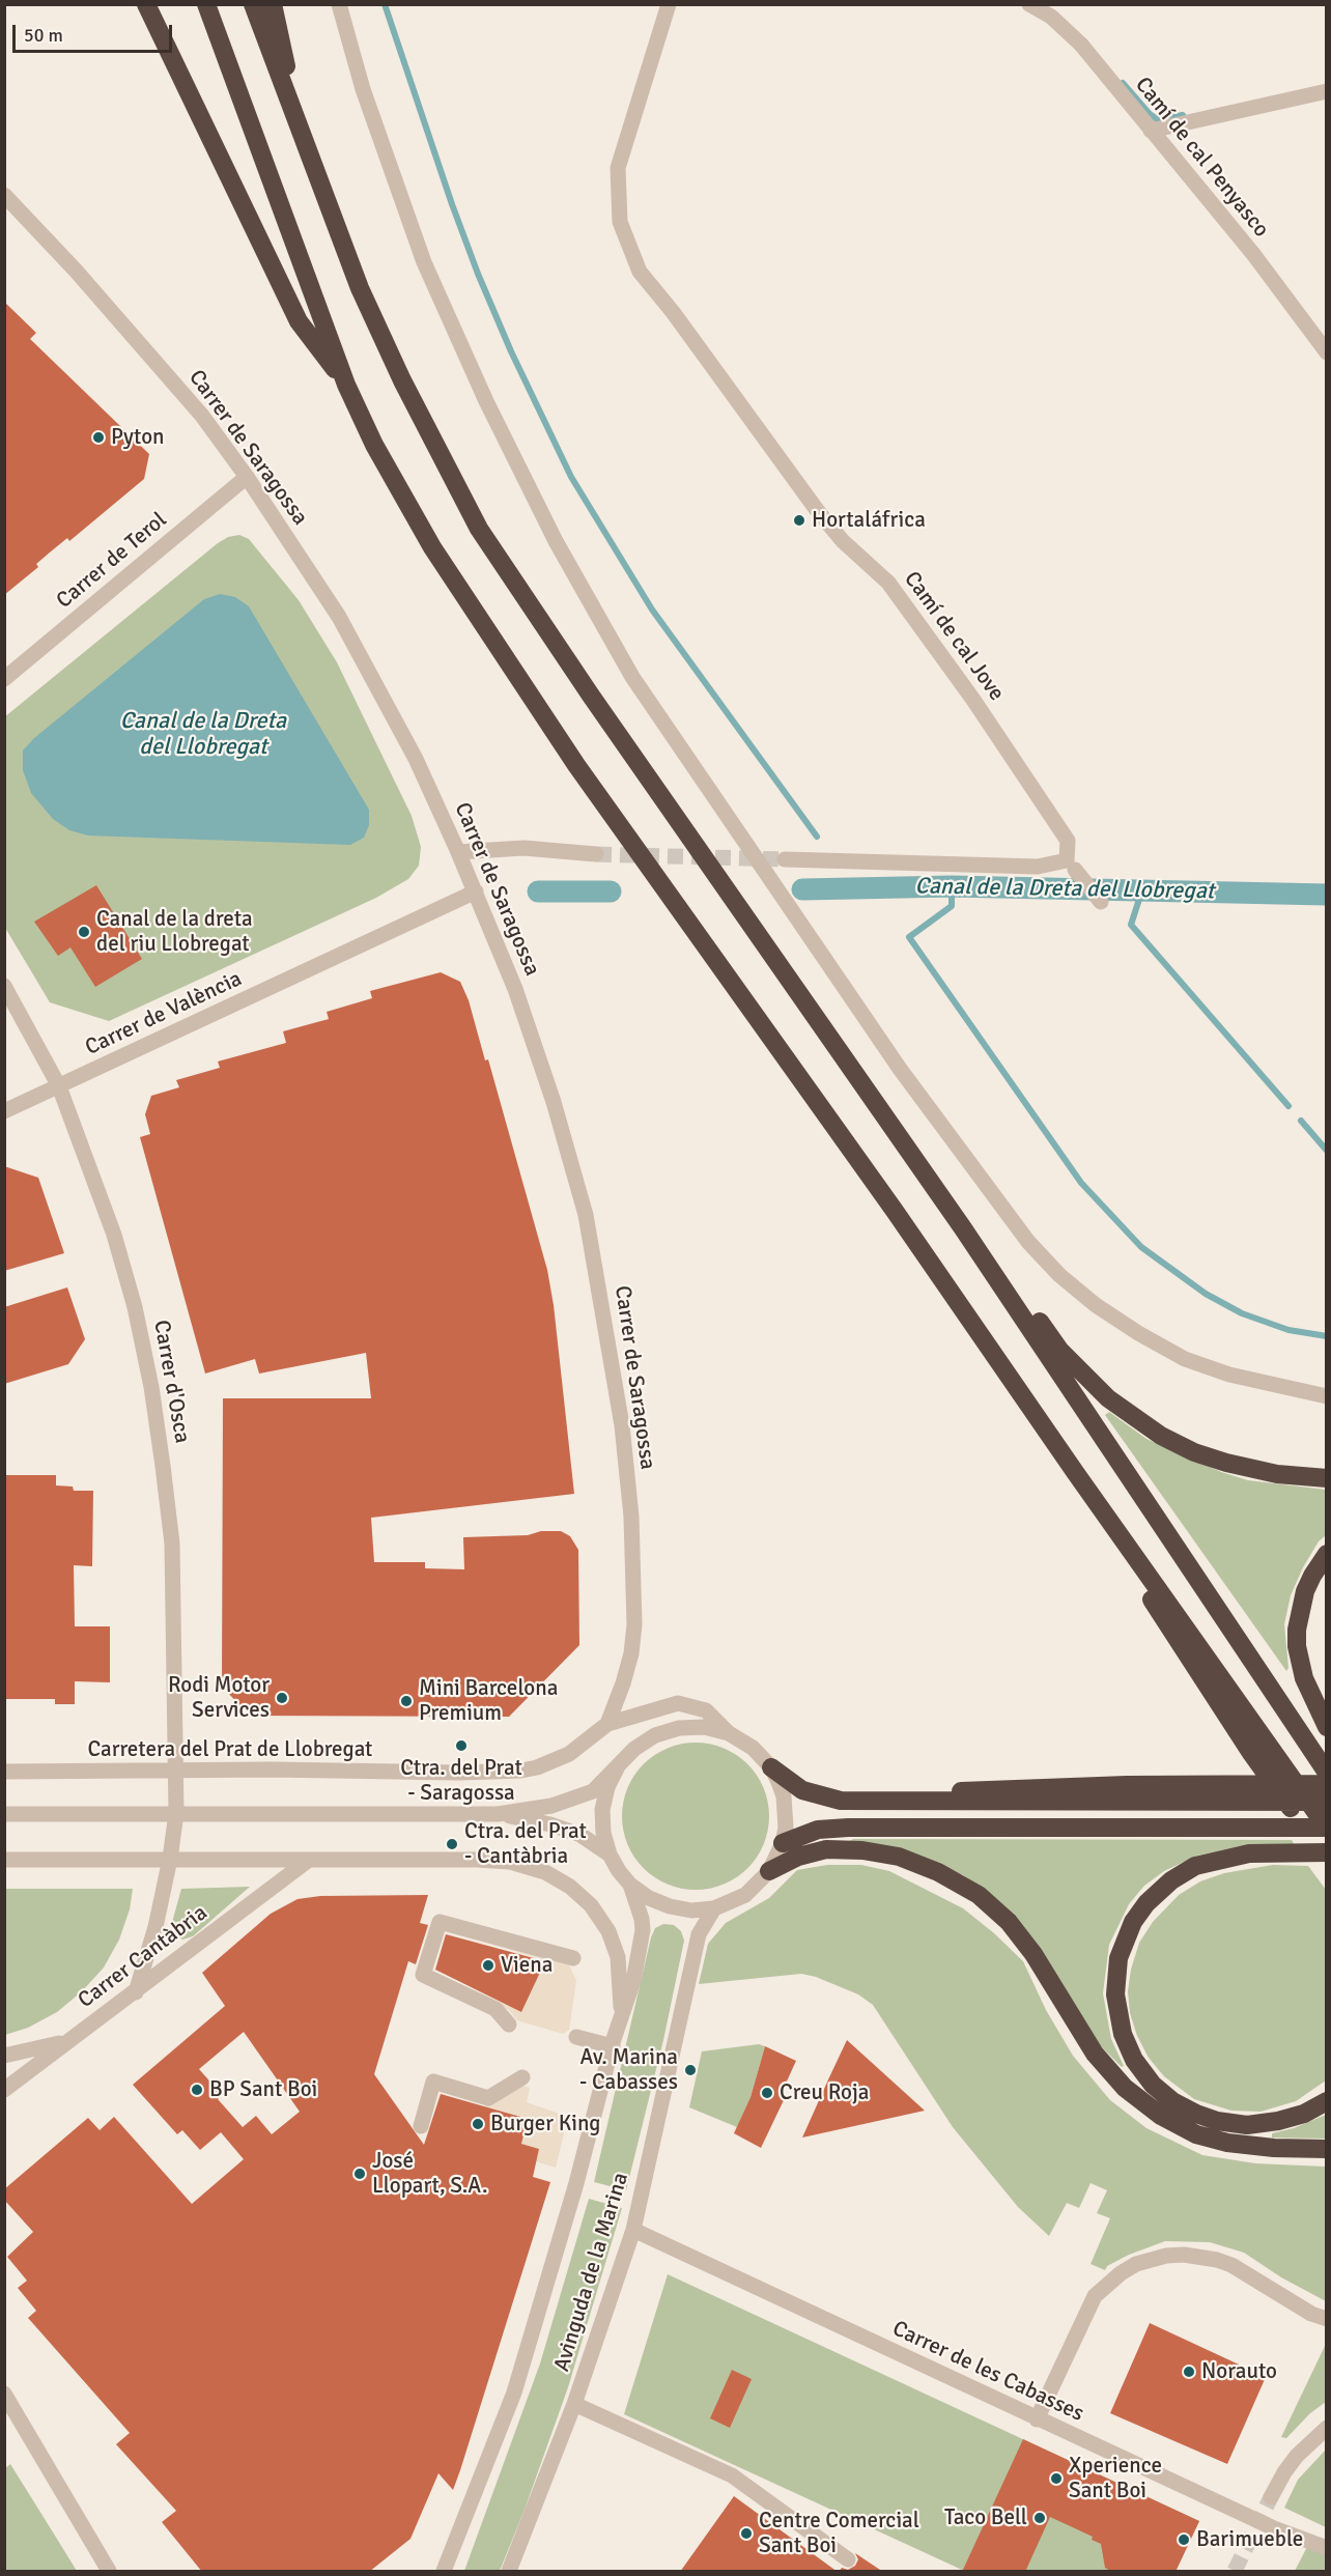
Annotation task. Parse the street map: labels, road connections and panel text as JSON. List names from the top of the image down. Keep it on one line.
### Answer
{"streets":{"street":["Camí de cal Penyasco","Carrer de Saragossa","Carrer de Terol","Camí de cal Jove","Carrer de València","Carrer d'Osca","Carretera del Prat de Llobregat","Carrer Cantàbria","Avinguda de la Marina","Carrer de les Cabasses"]},"crossings":[["Carrer de Saragossa","Carrer de Terol"],["Carrer de Saragossa","Carrer de València"],["Carrer de Saragossa","Carretera del Prat de Llobregat"],["Carrer de València","Carrer d'Osca"],["Carrer d'Osca","Carretera del Prat de Llobregat"],["Carrer d'Osca","Carrer Cantàbria"],["Carretera del Prat de Llobregat","Avinguda de la Marina"],["Carrer Cantàbria","Avinguda de la Marina"],["Avinguda de la Marina","Carrer de les Cabasses"]],"water":["Canal de la Dreta del Llobregat"],"places":["Pyton","Hortaláfrica","Canal de la dreta del riu Llobregat","Rodi Motor Services","Mini Barcelona Premium","Ctra. del Prat - Saragossa","Ctra. del Prat - Cantàbria","Viena","Av. Marina - Cabasses","BP Sant Boi","Creu Roja","Burger King","José Llopart, S.A.","Norauto","Xperience Sant Boi","Taco Bell","Centre Comercial Sant Boi","Barimueble"],"scale_bar":"50 m"}
